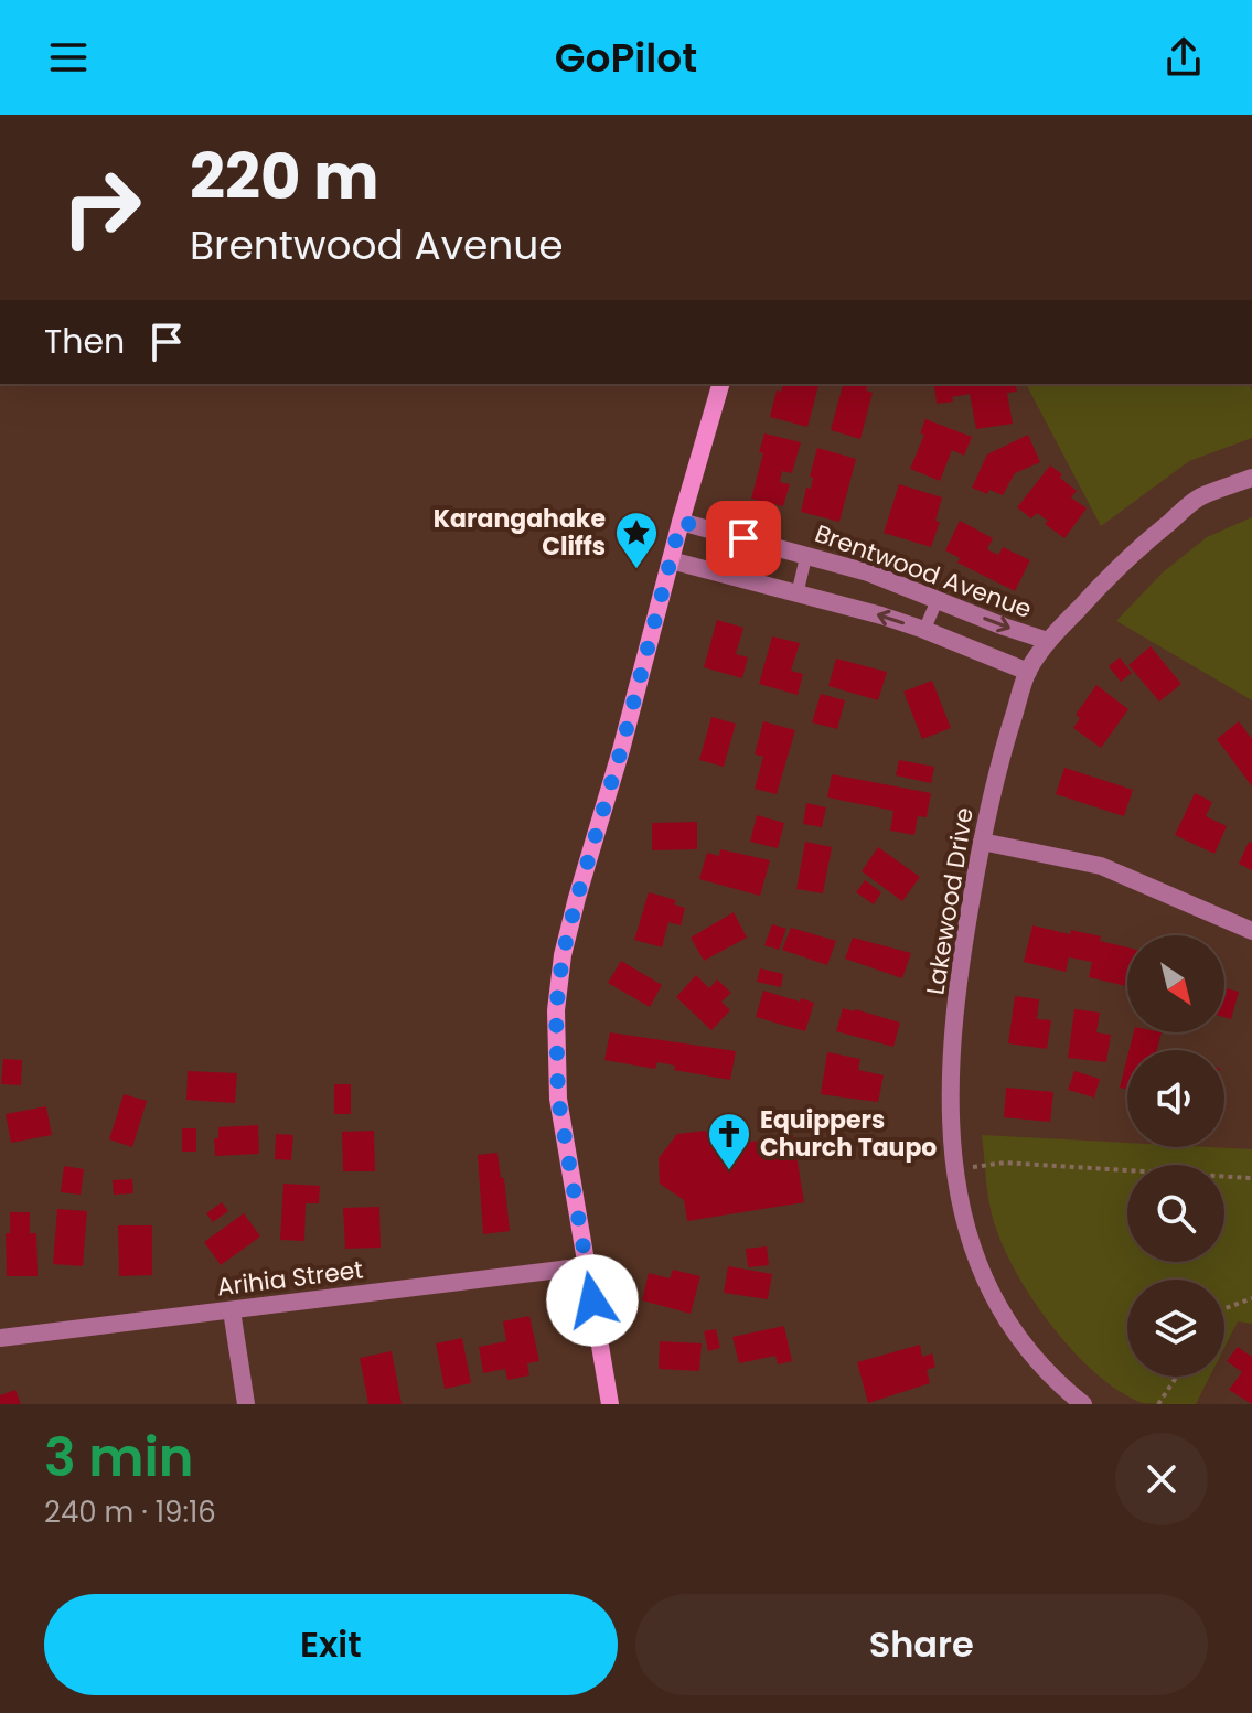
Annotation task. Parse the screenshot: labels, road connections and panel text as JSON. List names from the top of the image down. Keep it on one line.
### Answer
{"streets":{"street":["Brentwood Avenue","Lakewood Drive","Arihia Street"]},"crossings":[["Brentwood Avenue","Lakewood Drive"]],"places":{"place":["Karangahake Cliffs"],"church":["Equippers Church Taupo"]},"north":"bottom right","page":{"header":"GoPilot","turn":["220 m","Brentwood Avenue"],"then":"Then","heading":["3 min","240 m · 19:16"],"buttons":["Exit","Share"]}}
